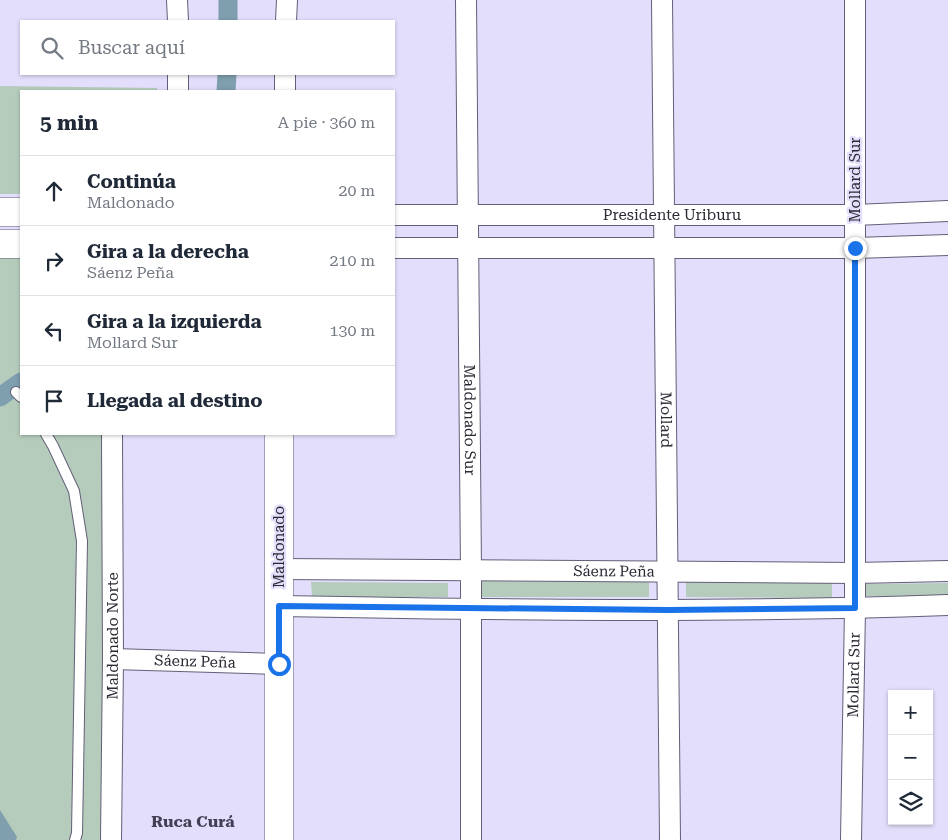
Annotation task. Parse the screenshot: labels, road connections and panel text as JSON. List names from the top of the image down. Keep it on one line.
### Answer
{"streets":{"street":["Mollard Sur","Presidente Uriburu","Maldonado Sur","Mollard","Maldonado","Sáenz Peña","Maldonado Norte"]},"crossings":[["Mollard Sur","Presidente Uriburu"],["Mollard Sur","Sáenz Peña"],["Presidente Uriburu","Maldonado Sur"],["Presidente Uriburu","Mollard"],["Maldonado Sur","Sáenz Peña"],["Mollard","Sáenz Peña"],["Maldonado","Sáenz Peña"],["Sáenz Peña","Maldonado Norte"]],"districts":["Ruca Curá"],"page":{"search":"Buscar aquí","heading":["5 min","A pie · 360 m"],"list":[["Continúa","Maldonado","20 m"],["Gira a la derecha","Sáenz Peña","210 m"],["Gira a la izquierda","Mollard Sur","130 m"],"Llegada al destino"],"map_buttons":["+","−"]}}
